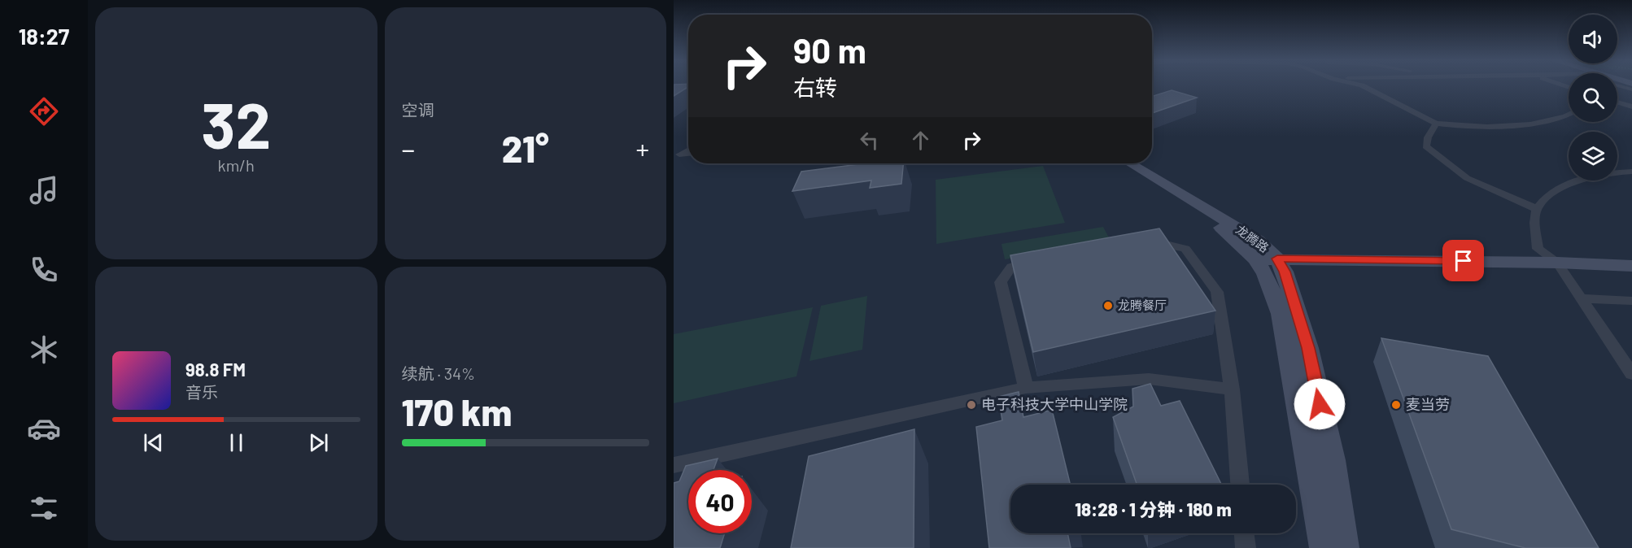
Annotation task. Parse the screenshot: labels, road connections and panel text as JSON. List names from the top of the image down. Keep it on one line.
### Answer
{"streets":{"street":["龙腾路"]},"places":["龙腾餐厅","电子科技大学中山学院","麦当劳"],"page":{"tabs":"18:27","tile":[["32","km/h"],"空调",["续航 · 34%","170 km"]],"turn":["90 m","右转"],"heat":["−","21°","+"],"song":["98.8 FM","音乐"],"limit":"40","trip":"18:28 · 1 分钟 · 180 m"}}
